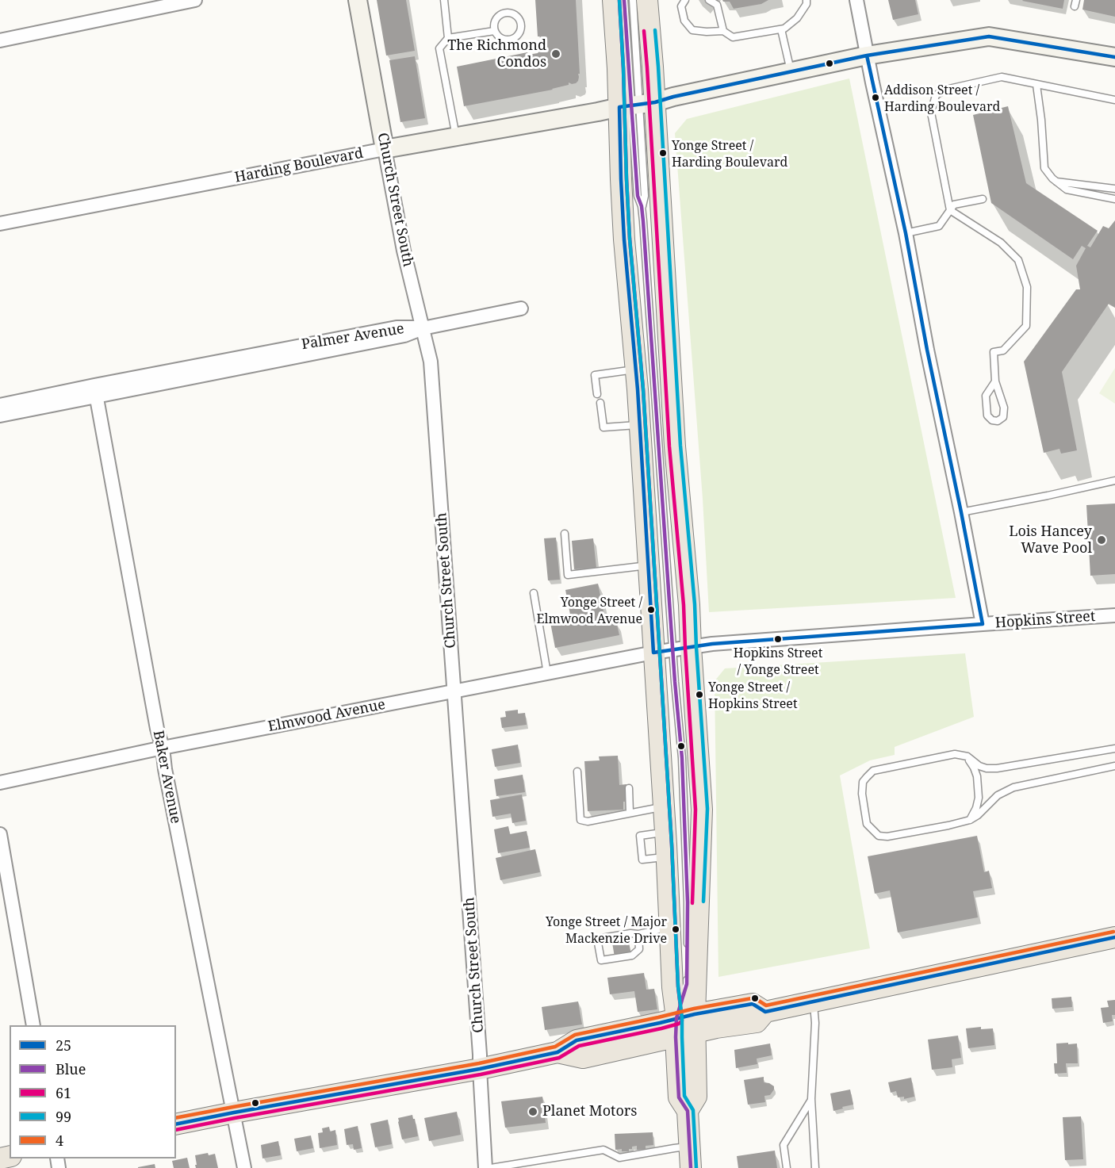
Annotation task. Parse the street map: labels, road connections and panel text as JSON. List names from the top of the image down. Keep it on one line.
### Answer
{"streets":{"street":["Harding Boulevard","Church Street South","Palmer Avenue","Hopkins Street","Elmwood Avenue","Baker Avenue"]},"crossings":[["Harding Boulevard","Church Street South"],["Church Street South","Palmer Avenue"],["Church Street South","Elmwood Avenue"],["Palmer Avenue","Baker Avenue"],["Hopkins Street","Elmwood Avenue"],["Elmwood Avenue","Baker Avenue"]],"places":["The Richmond Condos","Addison Street / Harding Boulevard","Yonge Street / Harding Boulevard","Lois Hancey Wave Pool","Yonge Street / Elmwood Avenue","Hopkins Street / Yonge Street","Yonge Street / Hopkins Street","Yonge Street / Major Mackenzie Drive","Planet Motors"],"lines":["transit line Blue","transit line 61","transit line 99","transit line 25","transit line 4"],"legend":["25","Blue","61","99","4"]}
